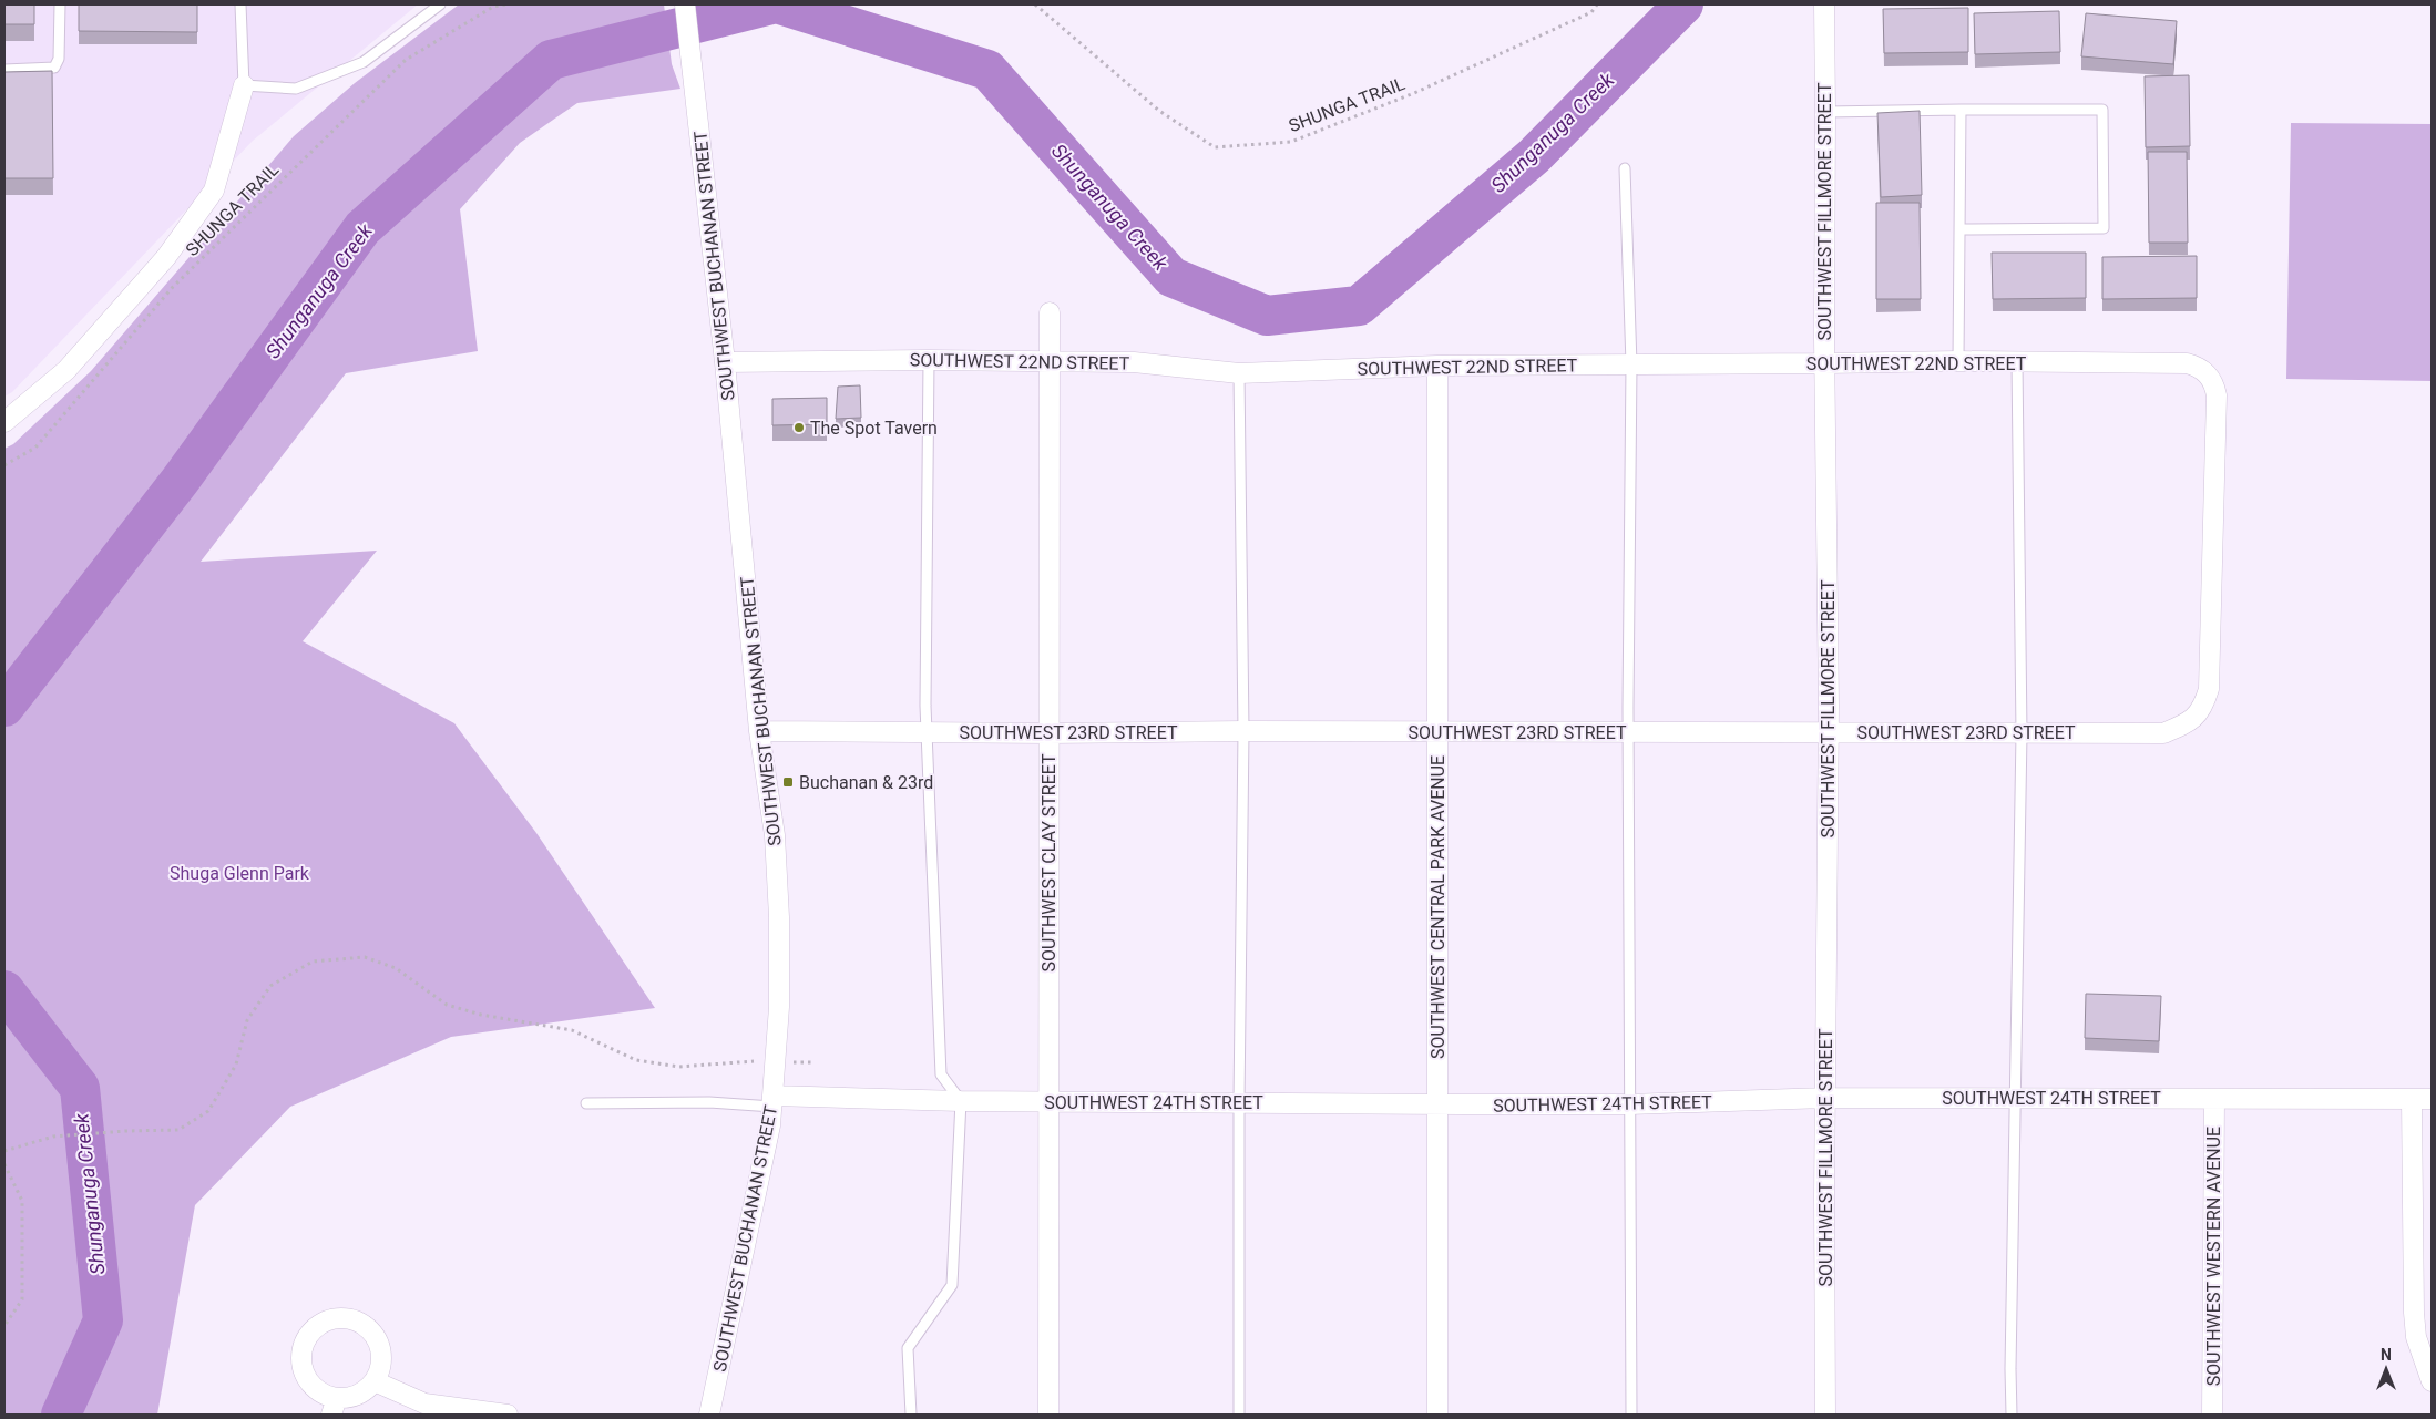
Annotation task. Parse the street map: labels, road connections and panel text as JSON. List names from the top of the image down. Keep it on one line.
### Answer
{"streets":{"street":["SOUTHWEST FILLMORE STREET","SOUTHWEST BUCHANAN STREET","SOUTHWEST 22ND STREET","SOUTHWEST 23RD STREET","SOUTHWEST CLAY STREET","SOUTHWEST CENTRAL PARK AVENUE","SOUTHWEST 24TH STREET","SOUTHWEST WESTERN AVENUE"],"path":["SHUNGA TRAIL"]},"crossings":[["SOUTHWEST FILLMORE STREET","SOUTHWEST 22ND STREET"],["SOUTHWEST FILLMORE STREET","SOUTHWEST 23RD STREET"],["SOUTHWEST FILLMORE STREET","SOUTHWEST 24TH STREET"],["SOUTHWEST BUCHANAN STREET","SOUTHWEST 22ND STREET"],["SOUTHWEST BUCHANAN STREET","SOUTHWEST 23RD STREET"],["SOUTHWEST BUCHANAN STREET","SOUTHWEST 24TH STREET"],["SOUTHWEST 22ND STREET","SOUTHWEST 23RD STREET"],["SOUTHWEST 22ND STREET","SOUTHWEST CLAY STREET"],["SOUTHWEST 22ND STREET","SOUTHWEST CENTRAL PARK AVENUE"],["SOUTHWEST 23RD STREET","SOUTHWEST CLAY STREET"],["SOUTHWEST 23RD STREET","SOUTHWEST CENTRAL PARK AVENUE"],["SOUTHWEST CLAY STREET","SOUTHWEST 24TH STREET"],["SOUTHWEST CENTRAL PARK AVENUE","SOUTHWEST 24TH STREET"],["SOUTHWEST 24TH STREET","SOUTHWEST WESTERN AVENUE"]],"water":["Shunganuga Creek"],"parks":["Shuga Glenn Park"],"places":{"other":["The Spot Tavern"],"transit":["Buchanan & 23rd"]},"north":"top"}
